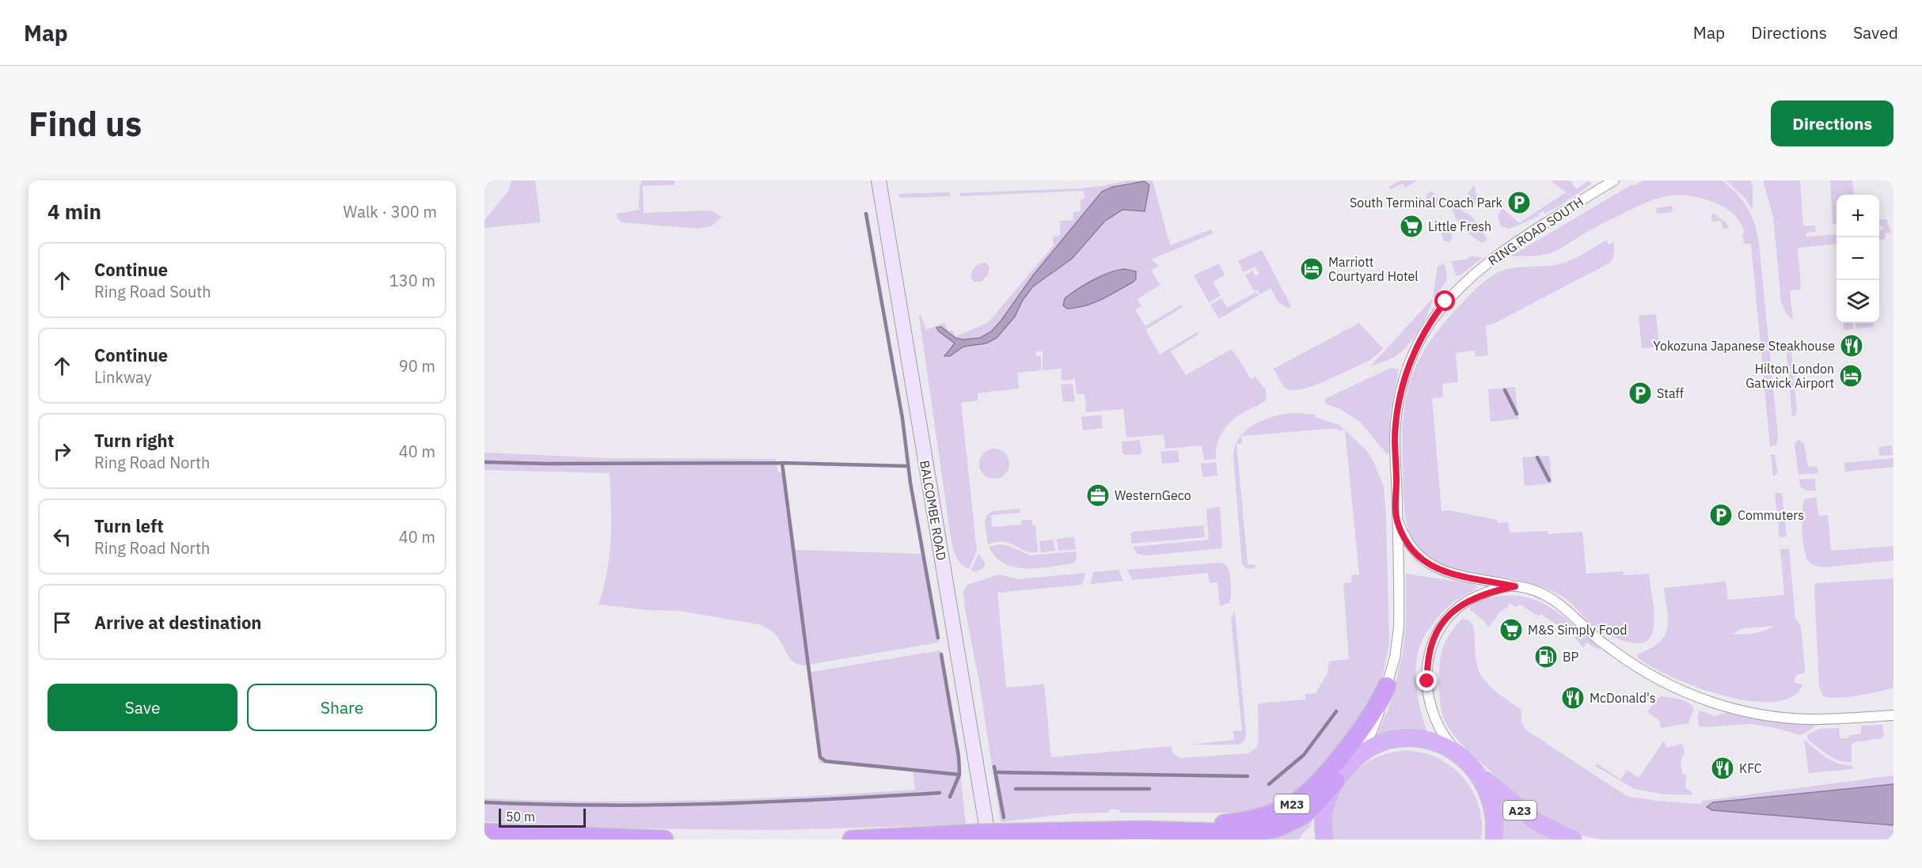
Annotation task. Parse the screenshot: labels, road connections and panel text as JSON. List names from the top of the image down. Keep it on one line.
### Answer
{"streets":{"highway":["M23","A23"],"main road":["BALCOMBE ROAD"],"street":["RING ROAD SOUTH"]},"crossings":[["RING ROAD SOUTH","M23"],["BALCOMBE ROAD","M23"]],"places":{"parking":["South Terminal Coach Park","Staff","Commuters"],"supermarket":["Little Fresh","M&S Simply Food"],"hotel":["Marriott Courtyard Hotel","Hilton London Gatwick Airport"],"restaurant":["Yokozuna Japanese Steakhouse","McDonald's","KFC"],"office":["WesternGeco"],"fuel station":["BP"]},"scale_bar":"50 m","page":{"header":"Map","nav":["Map","Directions","Saved"],"buttons":["Directions",["Save","Share"]],"title":"Find us","heading":["4 min","Walk · 300 m"],"map_buttons":["+","−"],"list":[["Continue","Ring Road South","130 m"],["Continue","Linkway","90 m"],["Turn right","Ring Road North","40 m"],["Turn left","Ring Road North","40 m"],"Arrive at destination"],"scale":"50 m"}}
